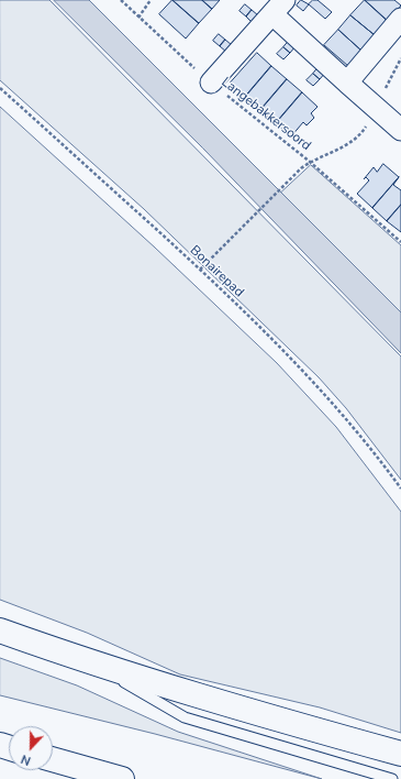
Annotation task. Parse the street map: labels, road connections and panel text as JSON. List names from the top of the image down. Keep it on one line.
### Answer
{"streets":{"path":["Langebakkersoord","Bonairepad"]},"north":"bottom"}
